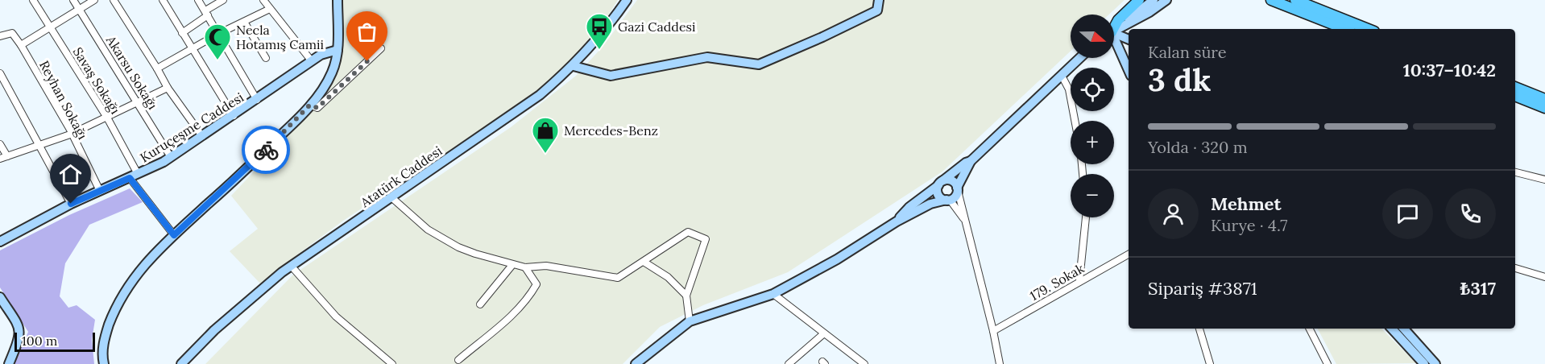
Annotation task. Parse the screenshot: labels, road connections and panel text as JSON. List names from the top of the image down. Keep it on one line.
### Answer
{"streets":{"main road":["Kuruçeşme Caddesi","Atatürk Caddesi"],"street":["Akarsu Sokağı","Savaş Sokağı","Reyhan Sokağı","179. Sokak"]},"crossings":[["Akarsu Sokağı","Kuruçeşme Caddesi"],["Savaş Sokağı","Kuruçeşme Caddesi"],["Reyhan Sokağı","Kuruçeşme Caddesi"]],"places":{"bus stop":["Gazi Caddesi"],"mosque":["Necla Hotamış Camii"],"shop":["Mercedes-Benz"]},"scale_bar":"100 m","north":"right","page":{"map_buttons":["+","−"],"heading":["3 dk","Kalan süre","10:37–10:42"],"panel":["Mehmet","Kurye · 4.7","Sipariş #3871","₺317"],"bar":"Yolda · 320 m","scale":"100 m"}}
